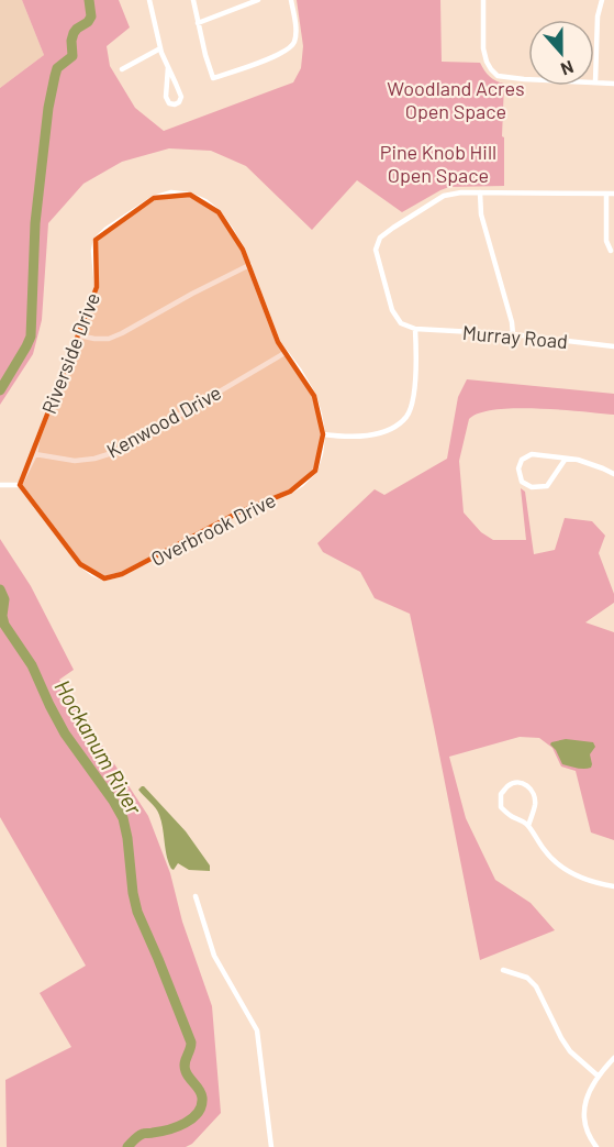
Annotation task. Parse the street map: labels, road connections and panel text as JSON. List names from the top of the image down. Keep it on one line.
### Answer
{"streets":{"street":["Murray Road","Riverside Drive","Kenwood Drive","Overbrook Drive"]},"crossings":[["Riverside Drive","Kenwood Drive"],["Riverside Drive","Overbrook Drive"],["Kenwood Drive","Overbrook Drive"]],"water":["Hockanum River"],"parks":["Woodland Acres Open Space","Pine Knob Hill Open Space"],"north":"bottom"}
